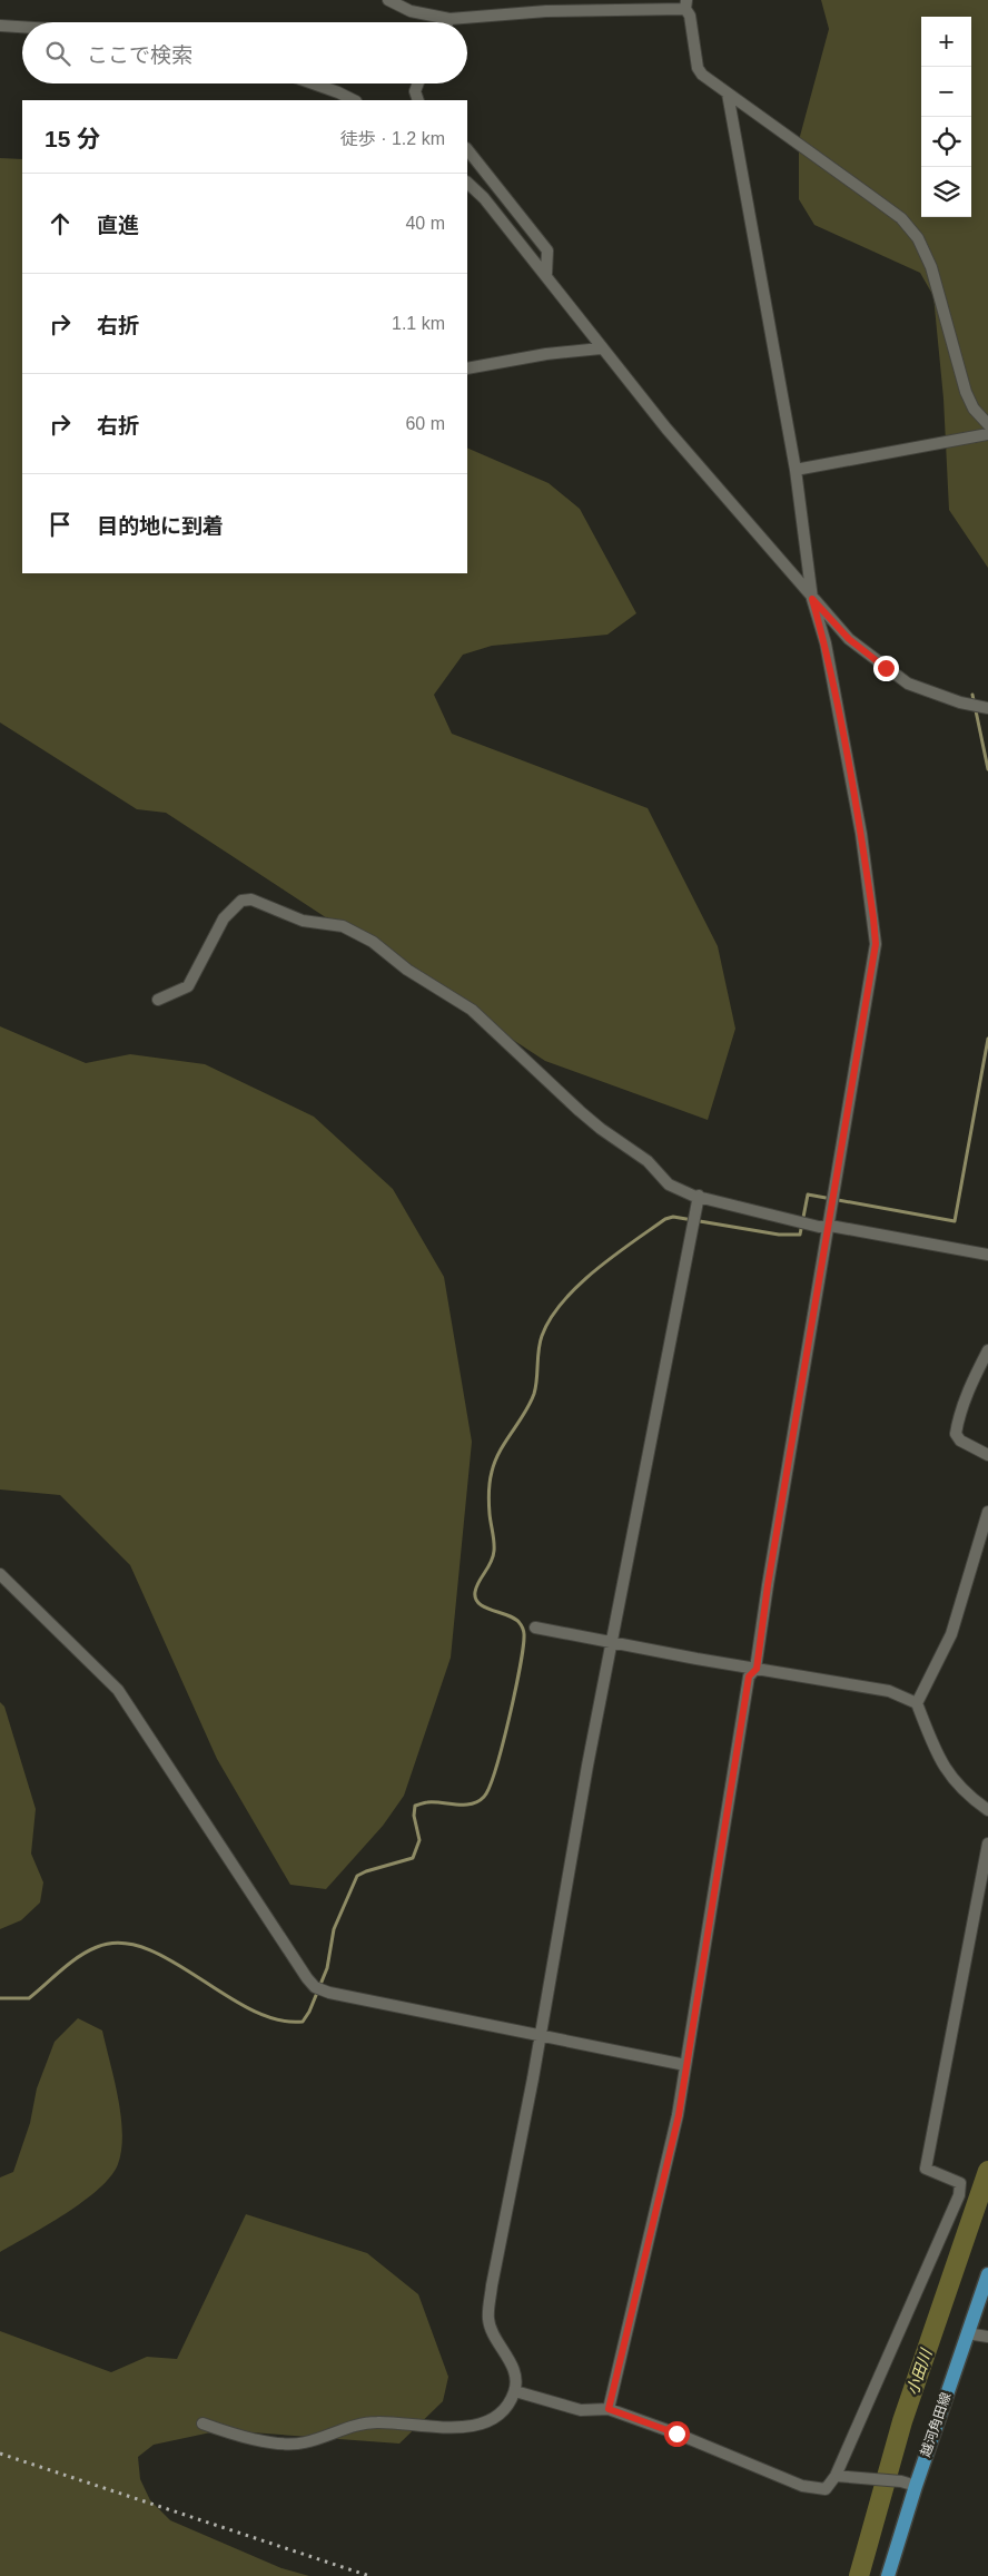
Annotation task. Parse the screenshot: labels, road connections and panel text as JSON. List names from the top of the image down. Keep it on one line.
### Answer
{"streets":{"main road":["越河角田線"]},"water":["小田川"],"page":{"map_buttons":["+","−"],"search":"ここで検索","heading":["15 分","徒歩 · 1.2 km"],"list":[["直進","40 m"],["右折","1.1 km"],["右折","60 m"],"目的地に到着"]}}
